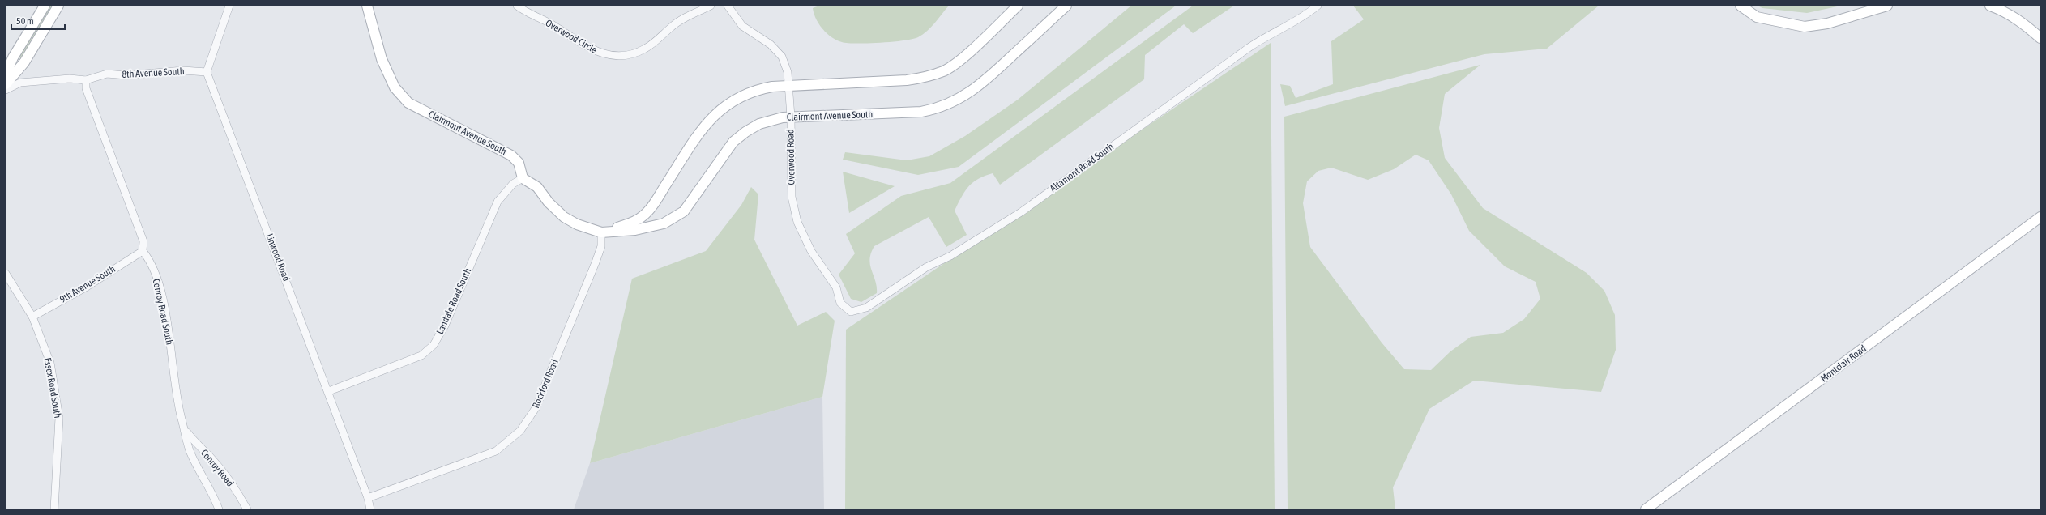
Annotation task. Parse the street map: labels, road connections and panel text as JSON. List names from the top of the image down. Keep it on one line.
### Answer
{"streets":{"street":["Overwood Circle","8th Avenue South","Clairmont Avenue South","Overwood Road","Altamont Road South","Linwood Road","9th Avenue South","Landale Road South","Conroy Road South","Montclair Road","Rockford Road","Essex Road South","Conroy Road"]},"crossings":[["8th Avenue South","Linwood Road"],["8th Avenue South","Conroy Road South"],["Clairmont Avenue South","Overwood Road"],["Clairmont Avenue South","Landale Road South"],["Clairmont Avenue South","Rockford Road"],["Overwood Road","Altamont Road South"],["Linwood Road","Landale Road South"],["Linwood Road","Rockford Road"],["9th Avenue South","Conroy Road South"],["9th Avenue South","Essex Road South"],["Conroy Road South","Conroy Road"]],"scale_bar":"50 m"}
